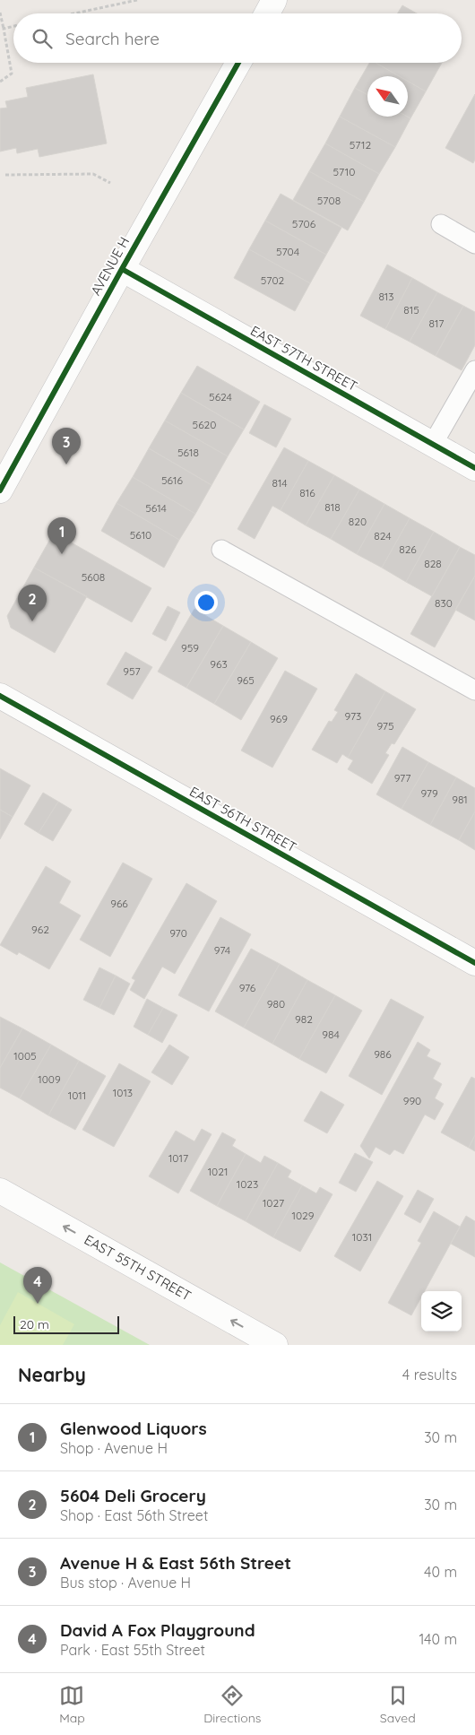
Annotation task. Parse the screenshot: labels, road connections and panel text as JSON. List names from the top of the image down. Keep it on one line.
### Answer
{"streets":{"street":["AVENUE H","EAST 57TH STREET","EAST 56TH STREET","EAST 55TH STREET"]},"crossings":[["AVENUE H","EAST 57TH STREET"]],"one_way":["EAST 55TH STREET"],"house_numbers":["5712","5710","5708","5706","5704","5702","813","815","817","5624","5620","5618","5616","814","816","818","5614","820","5610","824","826","828","5608","830","959","963","957","965","973","969","975","977","979","981","966","962","970","974","976","980","982","984","986","1005","1009","1013","1011","990","1017","1021","1023","1027","1029","1031"],"scale_bar":"20 m","north":"top left","page":{"search":"Search here","pins":["3","1","2","4"],"scale":"20 m","heading":["Nearby","4 results"],"list":[{"mark":"1","name":"Glenwood Liquors","note":"Shop · Avenue H","value":"30 m"},{"mark":"2","name":"5604 Deli Grocery","note":"Shop · East 56th Street","value":"30 m"},{"mark":"3","name":"Avenue H & East 56th Street","note":"Bus stop · Avenue H","value":"40 m"},{"mark":"4","name":"David A Fox Playground","note":"Park · East 55th Street","value":"140 m"}],"nav":["Map","Directions","Saved"]}}
